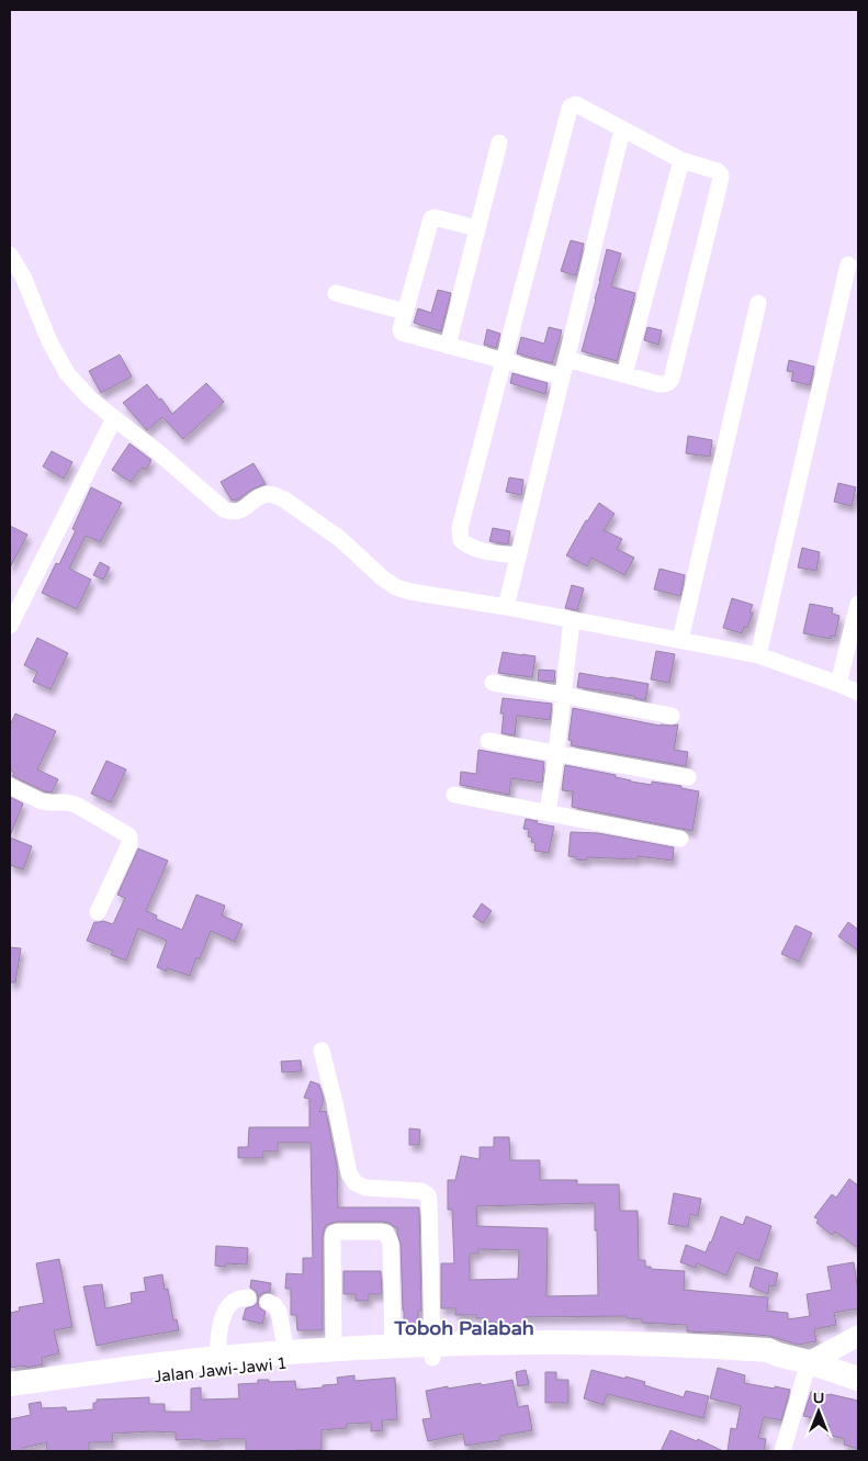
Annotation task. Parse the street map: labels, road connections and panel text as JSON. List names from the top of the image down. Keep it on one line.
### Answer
{"streets":{"highway":["Jalan Jawi-Jawi 1"]},"districts":["Toboh Palabah"],"north":"top"}
